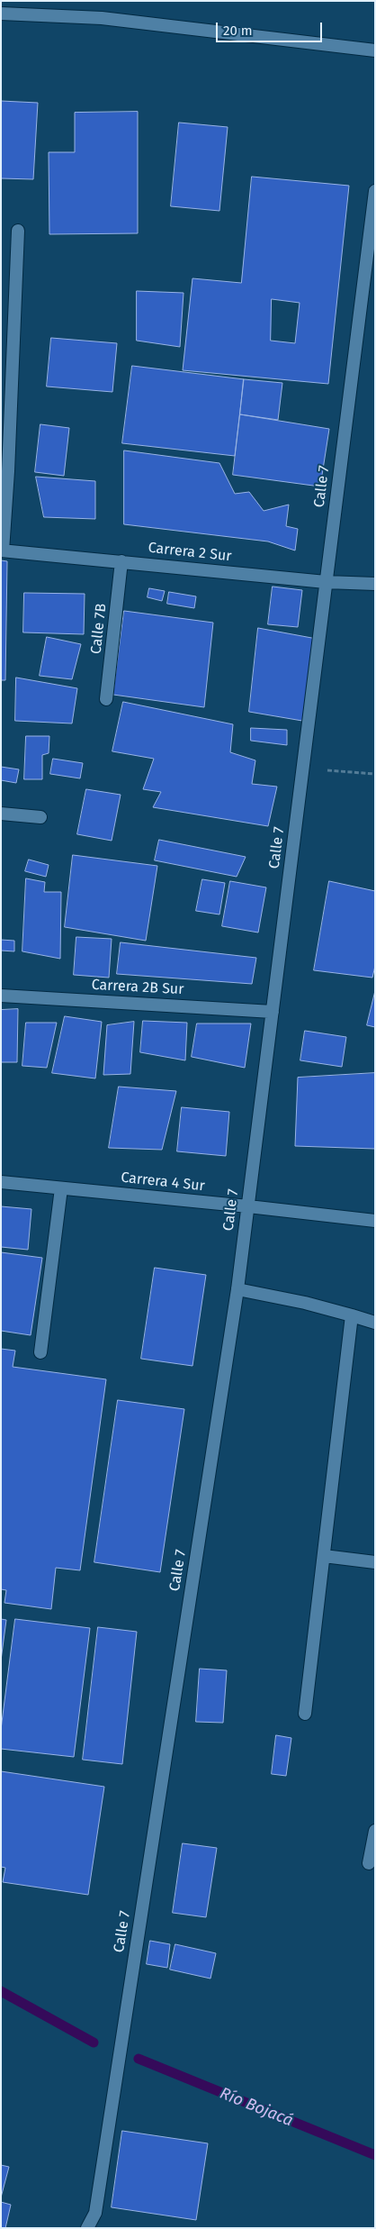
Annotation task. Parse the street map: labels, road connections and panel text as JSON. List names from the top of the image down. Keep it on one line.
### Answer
{"streets":{"street":["Calle 7","Carrera 2 Sur","Calle 7B","Carrera 2B Sur","Carrera 4 Sur"]},"crossings":[["Calle 7","Carrera 2 Sur"],["Calle 7","Carrera 2B Sur"],["Calle 7","Carrera 4 Sur"],["Carrera 2 Sur","Calle 7B"]],"water":["Río Bojacá"],"scale_bar":"20 m"}
